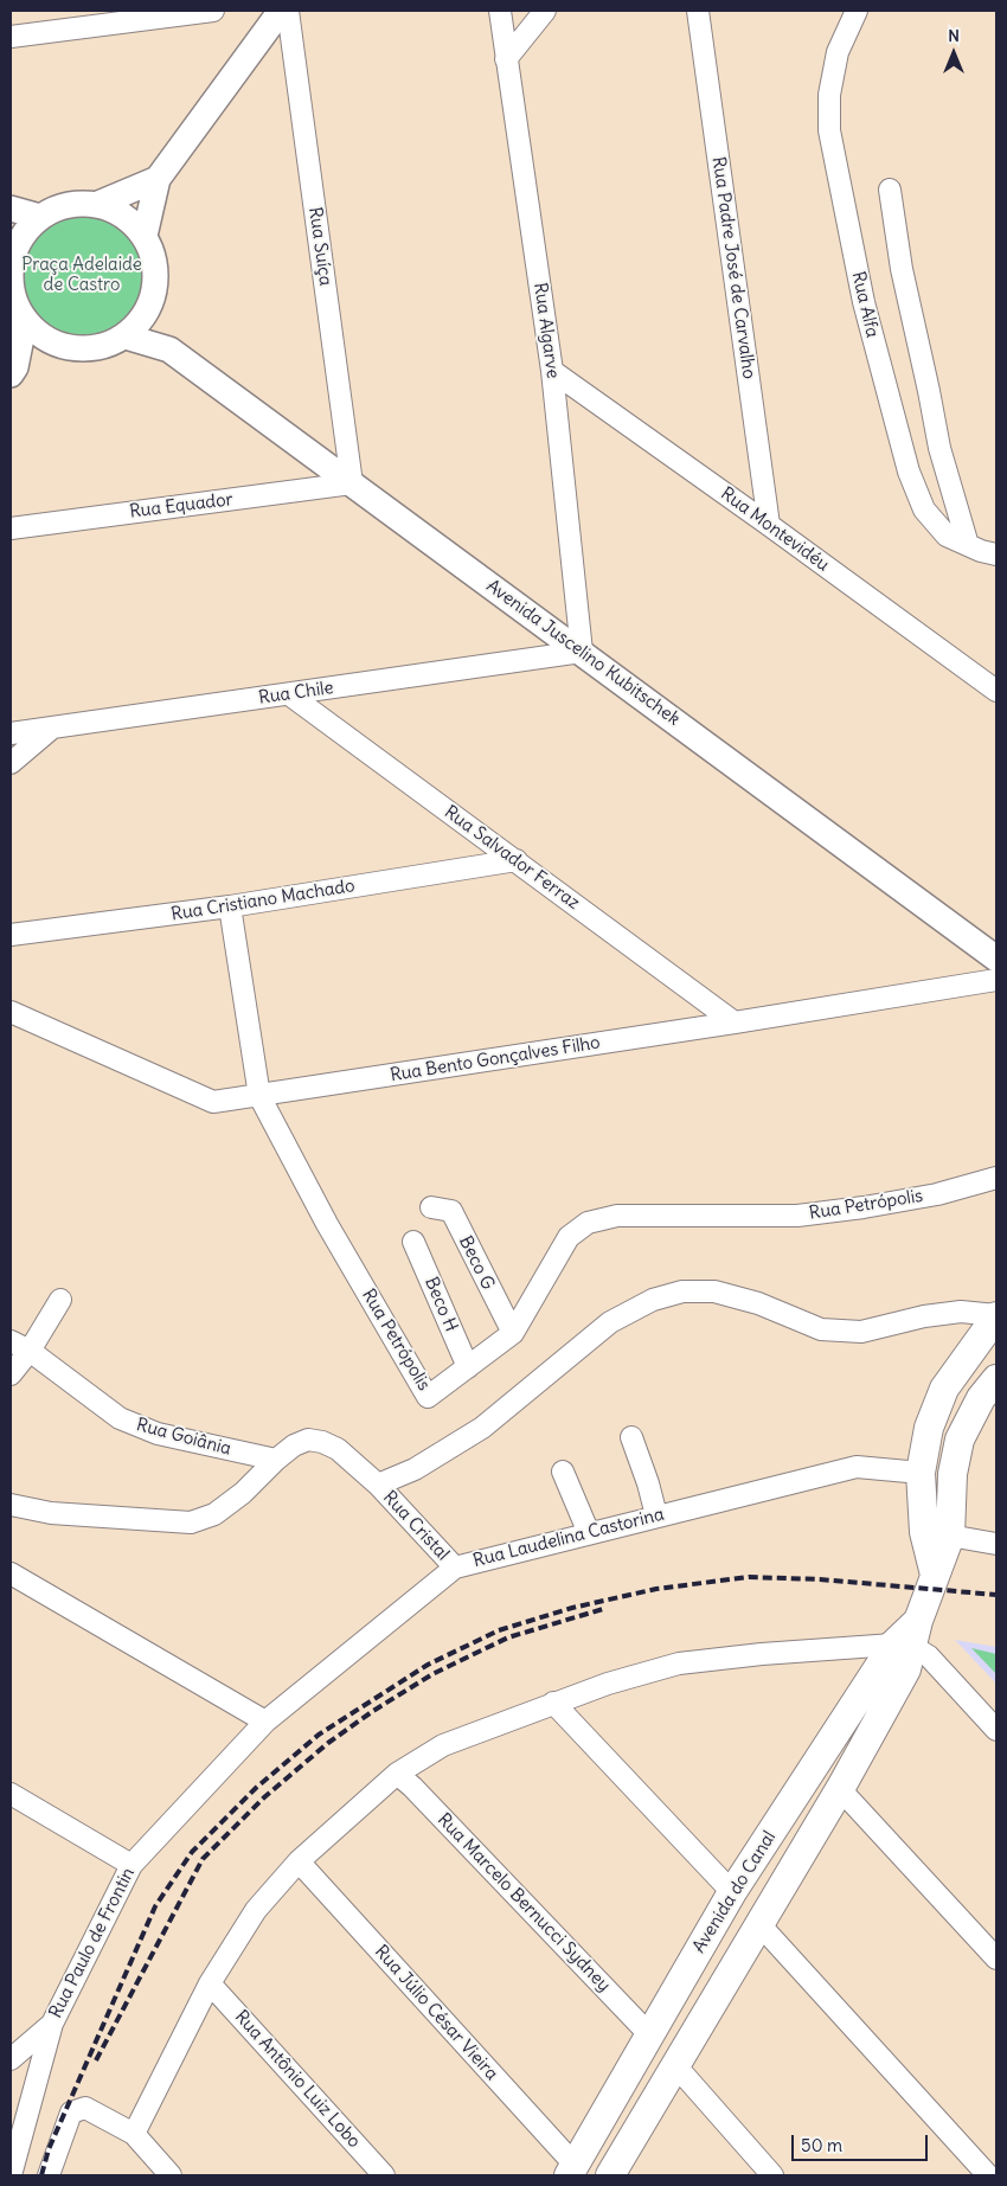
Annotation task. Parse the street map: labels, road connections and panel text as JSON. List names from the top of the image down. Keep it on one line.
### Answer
{"streets":{"main road":["Avenida do Canal"],"street":["Rua Suíça","Rua Padre José de Carvalho","Rua Alfa","Rua Algarve","Rua Equador","Rua Montevidéu","Avenida Juscelino Kubitschek","Rua Chile","Rua Salvador Ferraz","Rua Cristiano Machado","Rua Bento Gonçalves Filho","Rua Petrópolis","Beco G","Beco H","Rua Goiânia","Rua Cristal","Rua Laudelina Castorina","Rua Marcelo Bernucci Sydney","Rua Paulo de Frontin","Rua Júlio César Vieira","Rua Antônio Luiz Lobo"]},"crossings":[["Rua Suíça","Rua Equador"],["Rua Suíça","Avenida Juscelino Kubitschek"],["Rua Padre José de Carvalho","Rua Montevidéu"],["Rua Algarve","Rua Montevidéu"],["Rua Algarve","Avenida Juscelino Kubitschek"],["Rua Algarve","Rua Chile"],["Rua Equador","Avenida Juscelino Kubitschek"],["Avenida Juscelino Kubitschek","Rua Chile"],["Rua Chile","Rua Salvador Ferraz"],["Rua Salvador Ferraz","Rua Cristiano Machado"],["Rua Salvador Ferraz","Rua Bento Gonçalves Filho"],["Rua Cristiano Machado","Rua Petrópolis"],["Rua Bento Gonçalves Filho","Rua Petrópolis"],["Rua Petrópolis","Beco G"],["Rua Petrópolis","Beco H"],["Rua Goiânia","Rua Cristal"],["Rua Cristal","Rua Laudelina Castorina"],["Rua Laudelina Castorina","Rua Paulo de Frontin"],["Avenida do Canal","Rua Marcelo Bernucci Sydney"],["Avenida do Canal","Rua Júlio César Vieira"]],"parks":["Praça Adelaide de Castro"],"scale_bar":"50 m","north":"top"}
